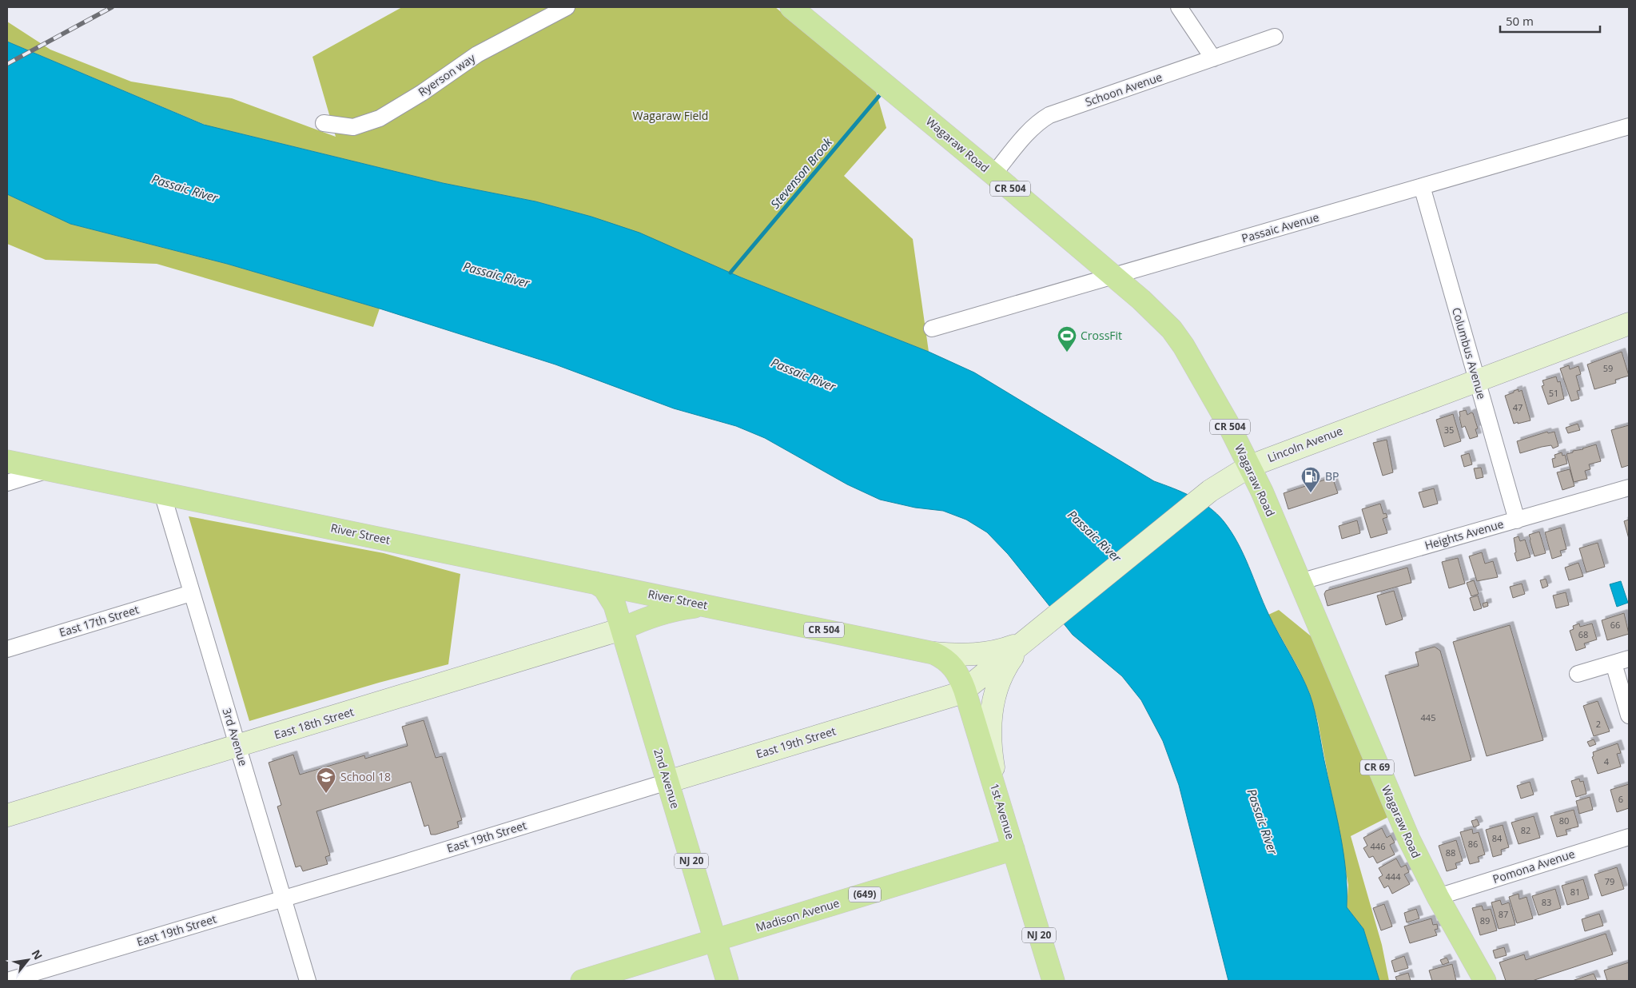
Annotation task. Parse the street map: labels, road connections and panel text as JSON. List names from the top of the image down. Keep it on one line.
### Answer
{"streets":{"main road":["Wagaraw Road","CR 504","Lincoln Avenue","River Street","East 18th Street","East 19th Street","CR 69","2nd Avenue","1st Avenue","NJ 20","(649)","Madison Avenue"],"street":["Ryerson way","Schoon Avenue","Passaic Avenue","Columbus Avenue","Heights Avenue","East 17th Street","3rd Avenue","Pomona Avenue"]},"crossings":[["Schoon Avenue","Wagaraw Road"],["Wagaraw Road","Passaic Avenue"],["Wagaraw Road","Lincoln Avenue"],["Wagaraw Road","Heights Avenue"],["Wagaraw Road","Pomona Avenue"],["CR 504","Lincoln Avenue"],["CR 504","River Street"],["CR 504","East 19th Street"],["CR 504","1st Avenue"],["Passaic Avenue","Columbus Avenue"],["Columbus Avenue","Lincoln Avenue"],["Columbus Avenue","Heights Avenue"],["Lincoln Avenue","River Street"],["Lincoln Avenue","East 19th Street"],["River Street","East 18th Street"],["River Street","3rd Avenue"],["River Street","East 19th Street"],["River Street","2nd Avenue"],["River Street","1st Avenue"],["East 17th Street","3rd Avenue"],["East 18th Street","3rd Avenue"],["East 18th Street","2nd Avenue"],["3rd Avenue","East 19th Street"],["East 19th Street","2nd Avenue"],["East 19th Street","1st Avenue"],["2nd Avenue","Madison Avenue"],["1st Avenue","Madison Avenue"]],"water":["Stevenson Brook","Passaic River"],"parks":["Wagaraw Field"],"places":{"sports":["CrossFit"],"fuel station":["BP"],"school or university":["School 18"]},"house_numbers":["59","51","47","35","66","68","445","2","4","6","80","82","84","86","446","88","444","79","81","83","87","89"],"scale_bar":"50 m","north":"top right"}
